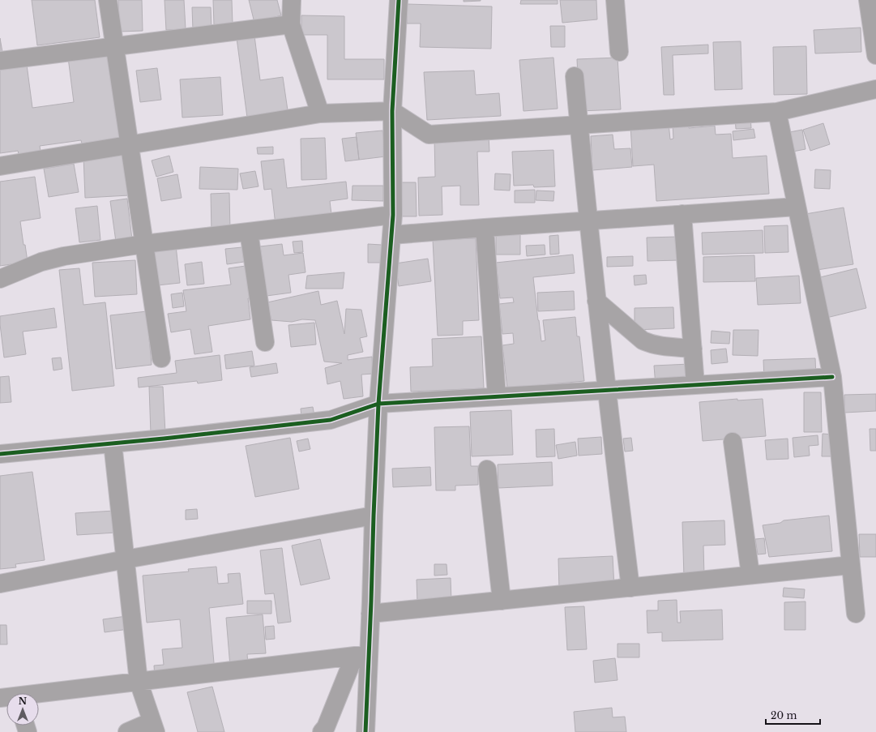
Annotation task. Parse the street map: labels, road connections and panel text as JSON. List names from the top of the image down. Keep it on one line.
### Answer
{"scale_bar":"20 m","north":"top"}
